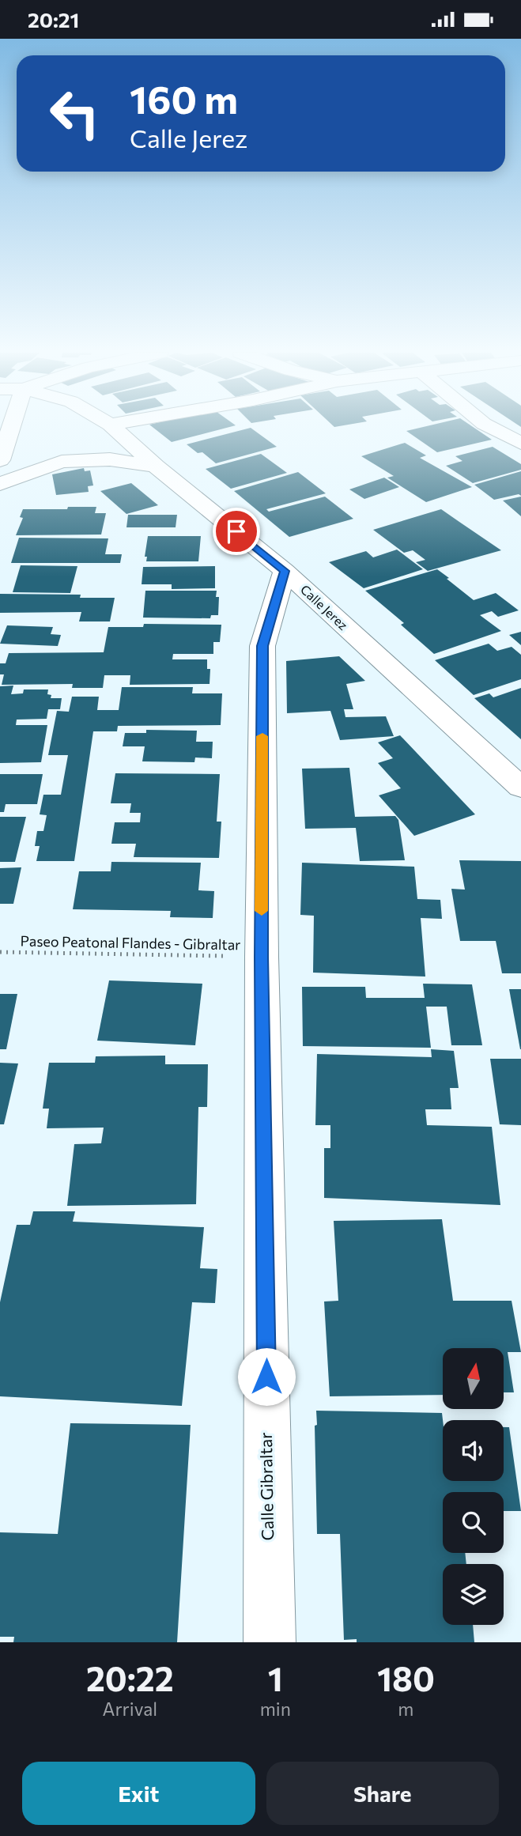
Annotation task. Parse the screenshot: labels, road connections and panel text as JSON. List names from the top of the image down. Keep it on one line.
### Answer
{"streets":{"street":["Calle Jerez","Calle Gibraltar"],"path":["Paseo Peatonal Flandes - Gibraltar"]},"crossings":[["Calle Jerez","Calle Gibraltar"],["Paseo Peatonal Flandes - Gibraltar","Calle Gibraltar"]],"north":"top","page":{"status":"20:21","turn":["160 m","Calle Jerez"],"eta":["20:22","Arrival","1","min","180","m"],"buttons":["Exit","Share"]}}
